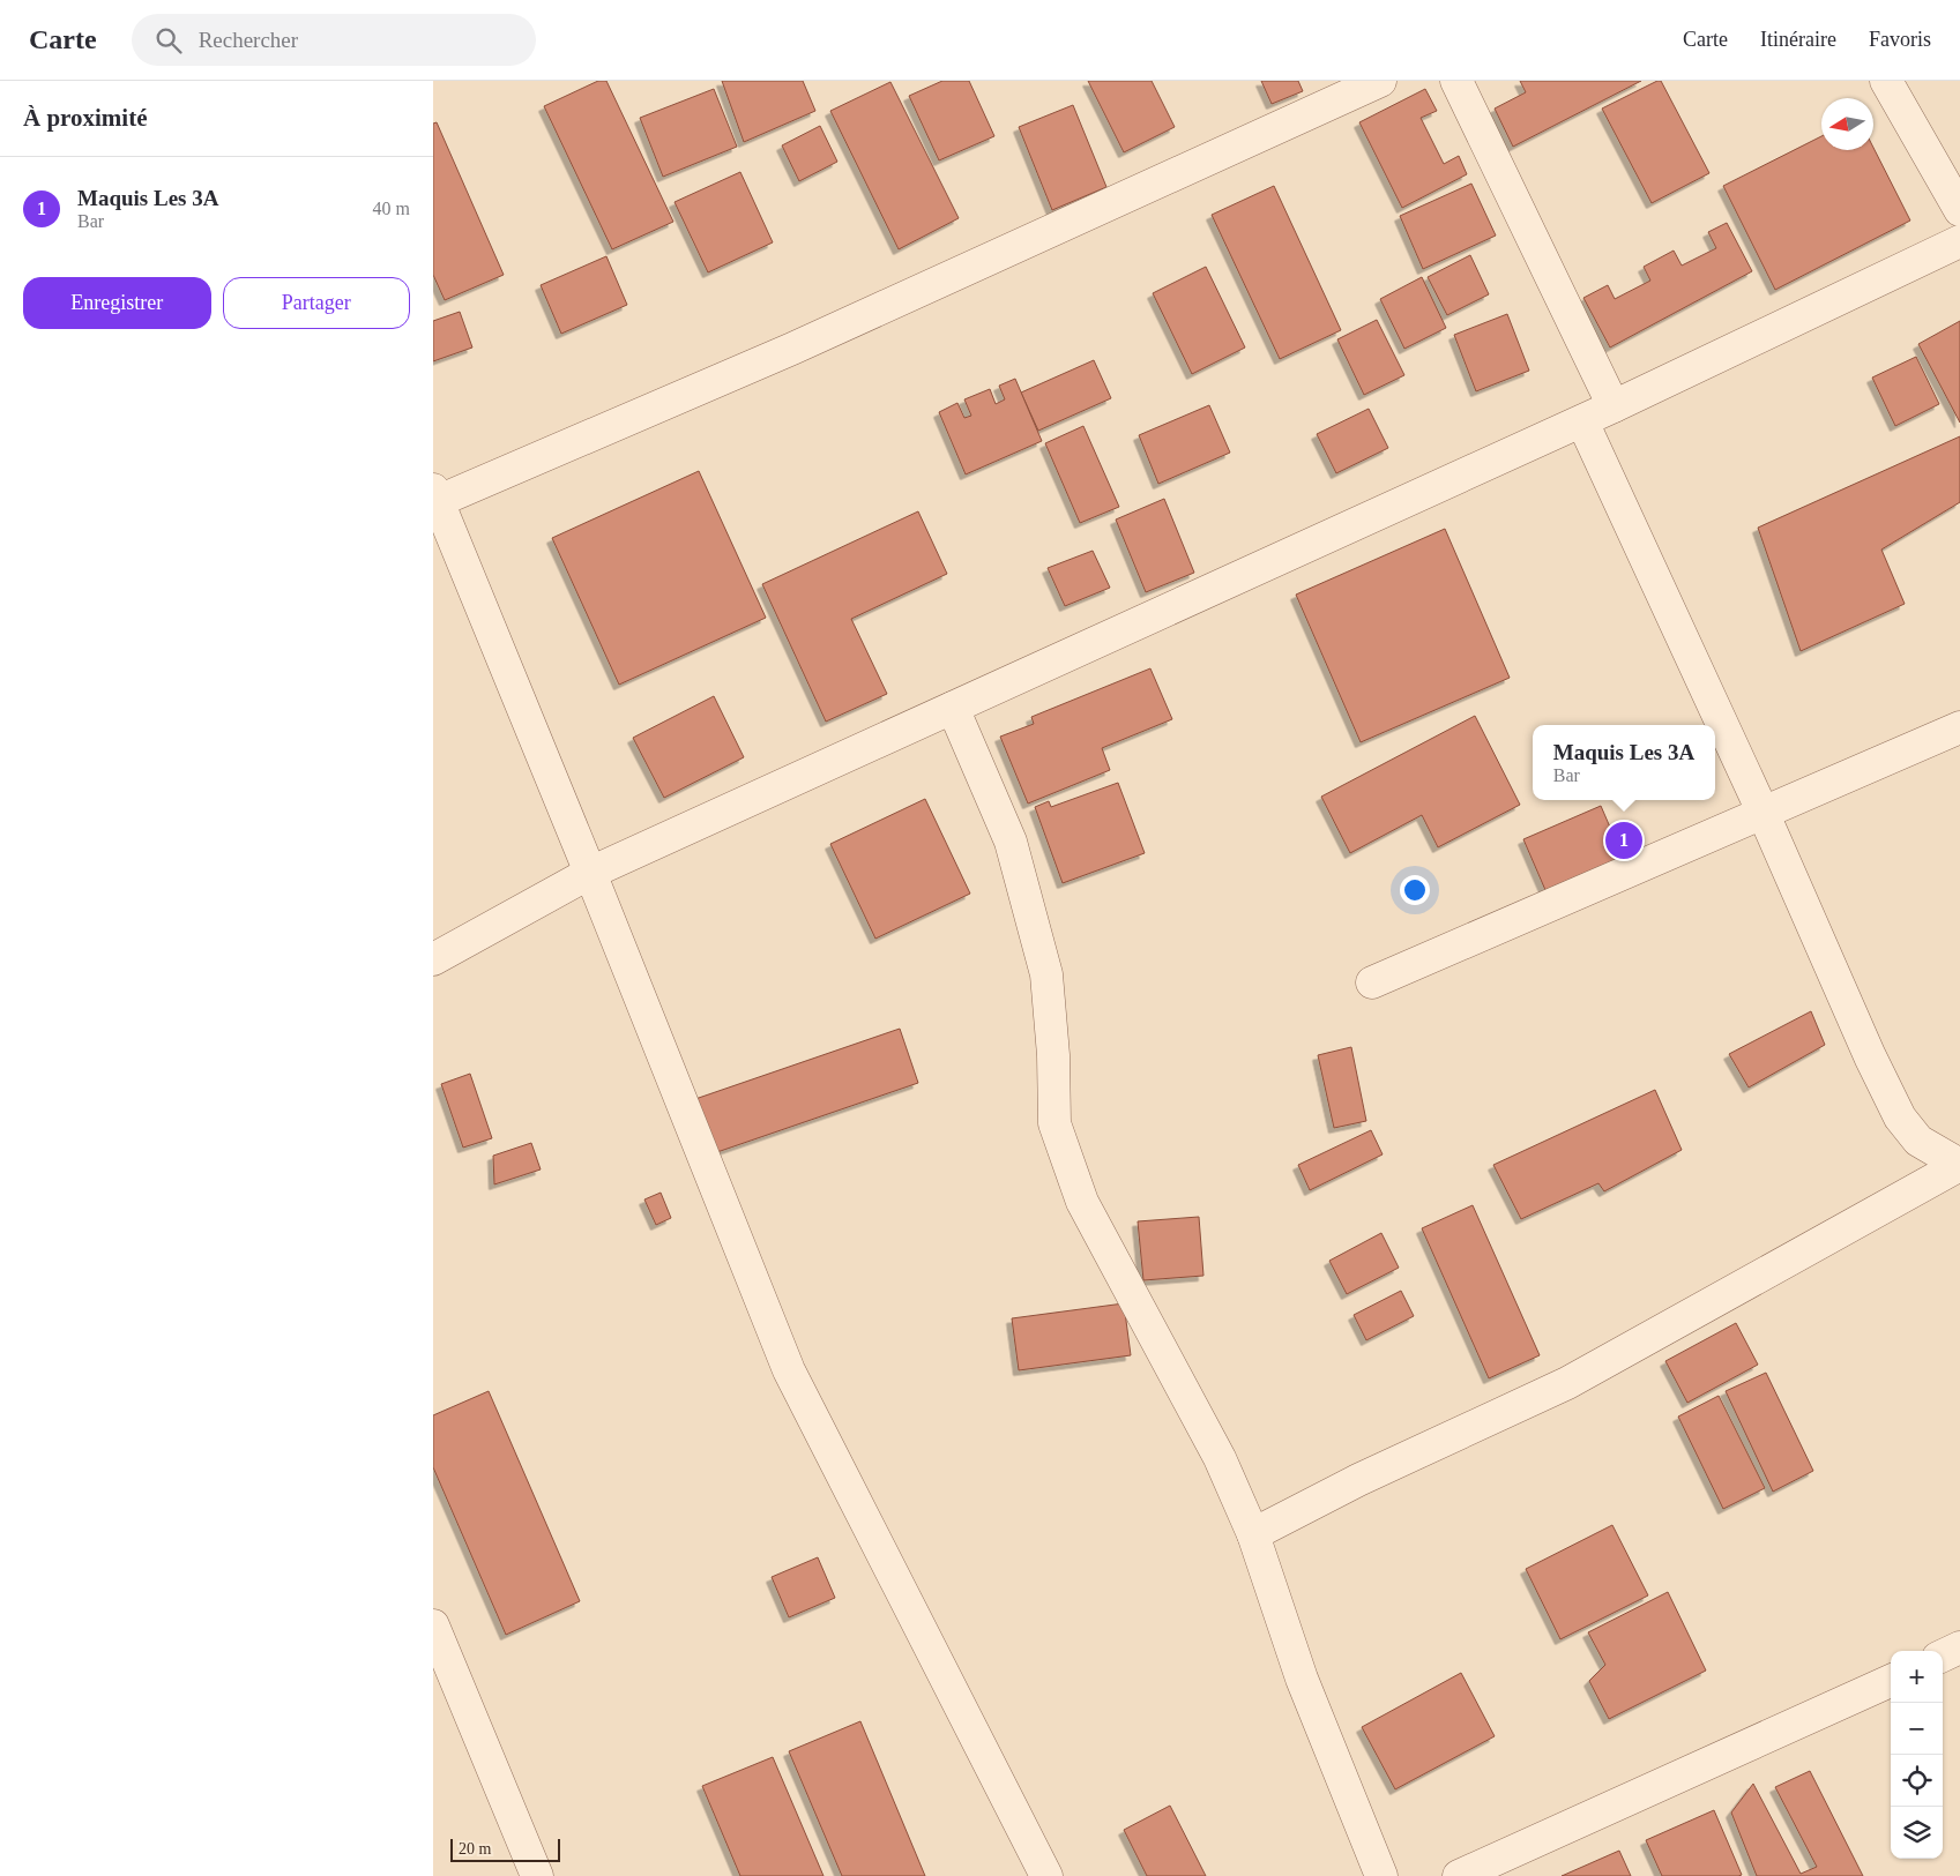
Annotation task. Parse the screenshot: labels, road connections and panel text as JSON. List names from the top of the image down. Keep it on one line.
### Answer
{"scale_bar":"20 m","north":"left","page":{"header":"Carte","search":"Rechercher","nav":["Carte","Itinéraire","Favoris"],"heading":"À proximité","list":[{"mark":"1","name":"Maquis Les 3A","note":"Bar","value":"40 m"}],"buttons":["Enregistrer","Partager"],"popup":["Maquis Les 3A","Bar"],"pins":"1","map_buttons":["+","−"],"scale":"20 m"}}
